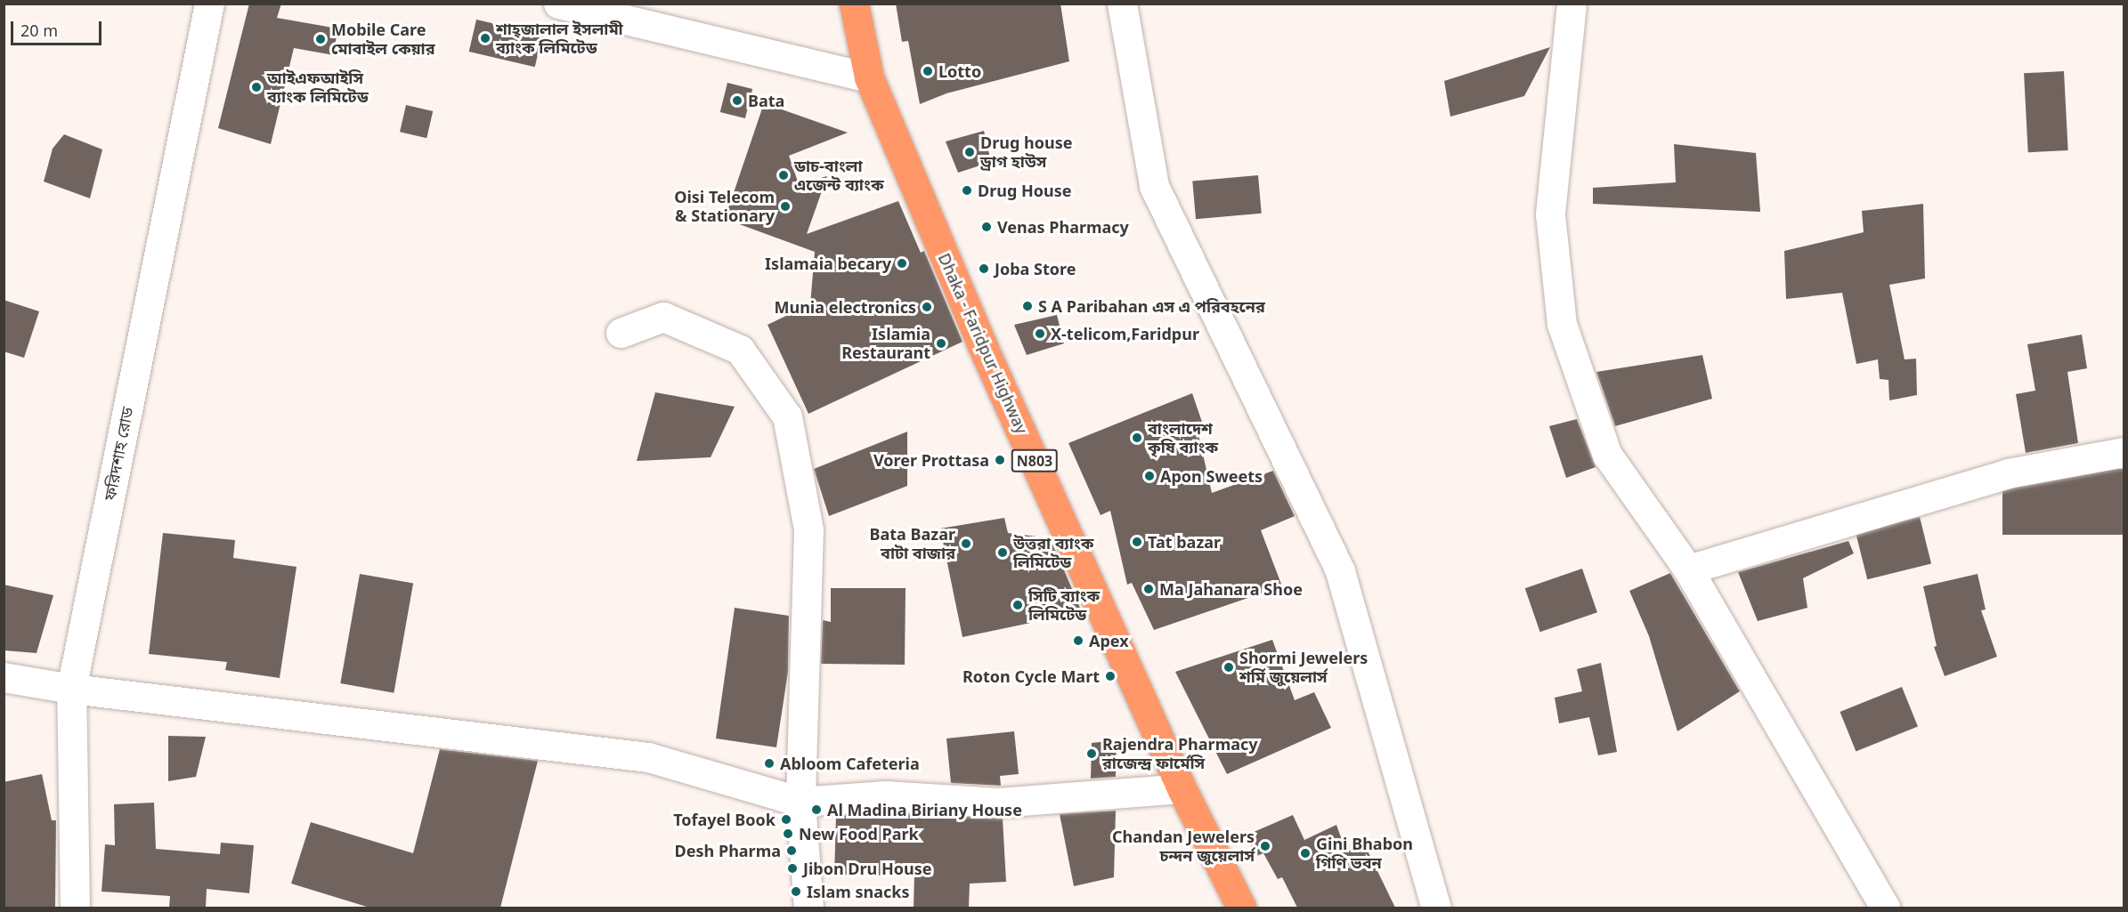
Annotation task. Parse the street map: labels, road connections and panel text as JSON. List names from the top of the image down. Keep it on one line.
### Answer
{"streets":{"highway":["Dhaka - Faridpur Highway","N803"],"street":["ফরিদশাহ রোড"]},"places":["শাহ্জালাল ইসলামী ব্যাংক লিমিটেড","Mobile Care মোবাইল কেয়ার","Lotto","আইএফআইসি ব্যাংক লিমিটেড","Bata","Drug house ড্রাগ হাউস","ডাচ-বাংলা এজেন্ট ব্যাংক","Drug House","Oisi Telecom & Stationary","Venas Pharmacy","Islamaia becary","Joba Store","S A Paribahan এস এ পরিবহনের","Munia electronics","X-telicom,Faridpur","Islamia Restaurant","বাংলাদেশ কৃষি ব্যাংক","Vorer Prottasa","Apon Sweets","Tat bazar","Bata Bazar বাটা বাজার","উত্তরা ব্যাংক লিমিটেড","Ma Jahanara Shoe","সিটি ব্যাংক লিমিটেড","Apex","Shormi Jewelers শর্মি জুয়েলার্স","Roton Cycle Mart","Rajendra Pharmacy রাজেন্দ্র ফার্মেসি","Abloom Cafeteria","Al Madina Biriany House","Tofayel Book","New Food Park","Chandan Jewelers চন্দন জুয়েলার্স","Desh Pharma","Gini Bhabon গিণি ভবন","Jibon Dru House","Islam snacks"],"scale_bar":"20 m"}
